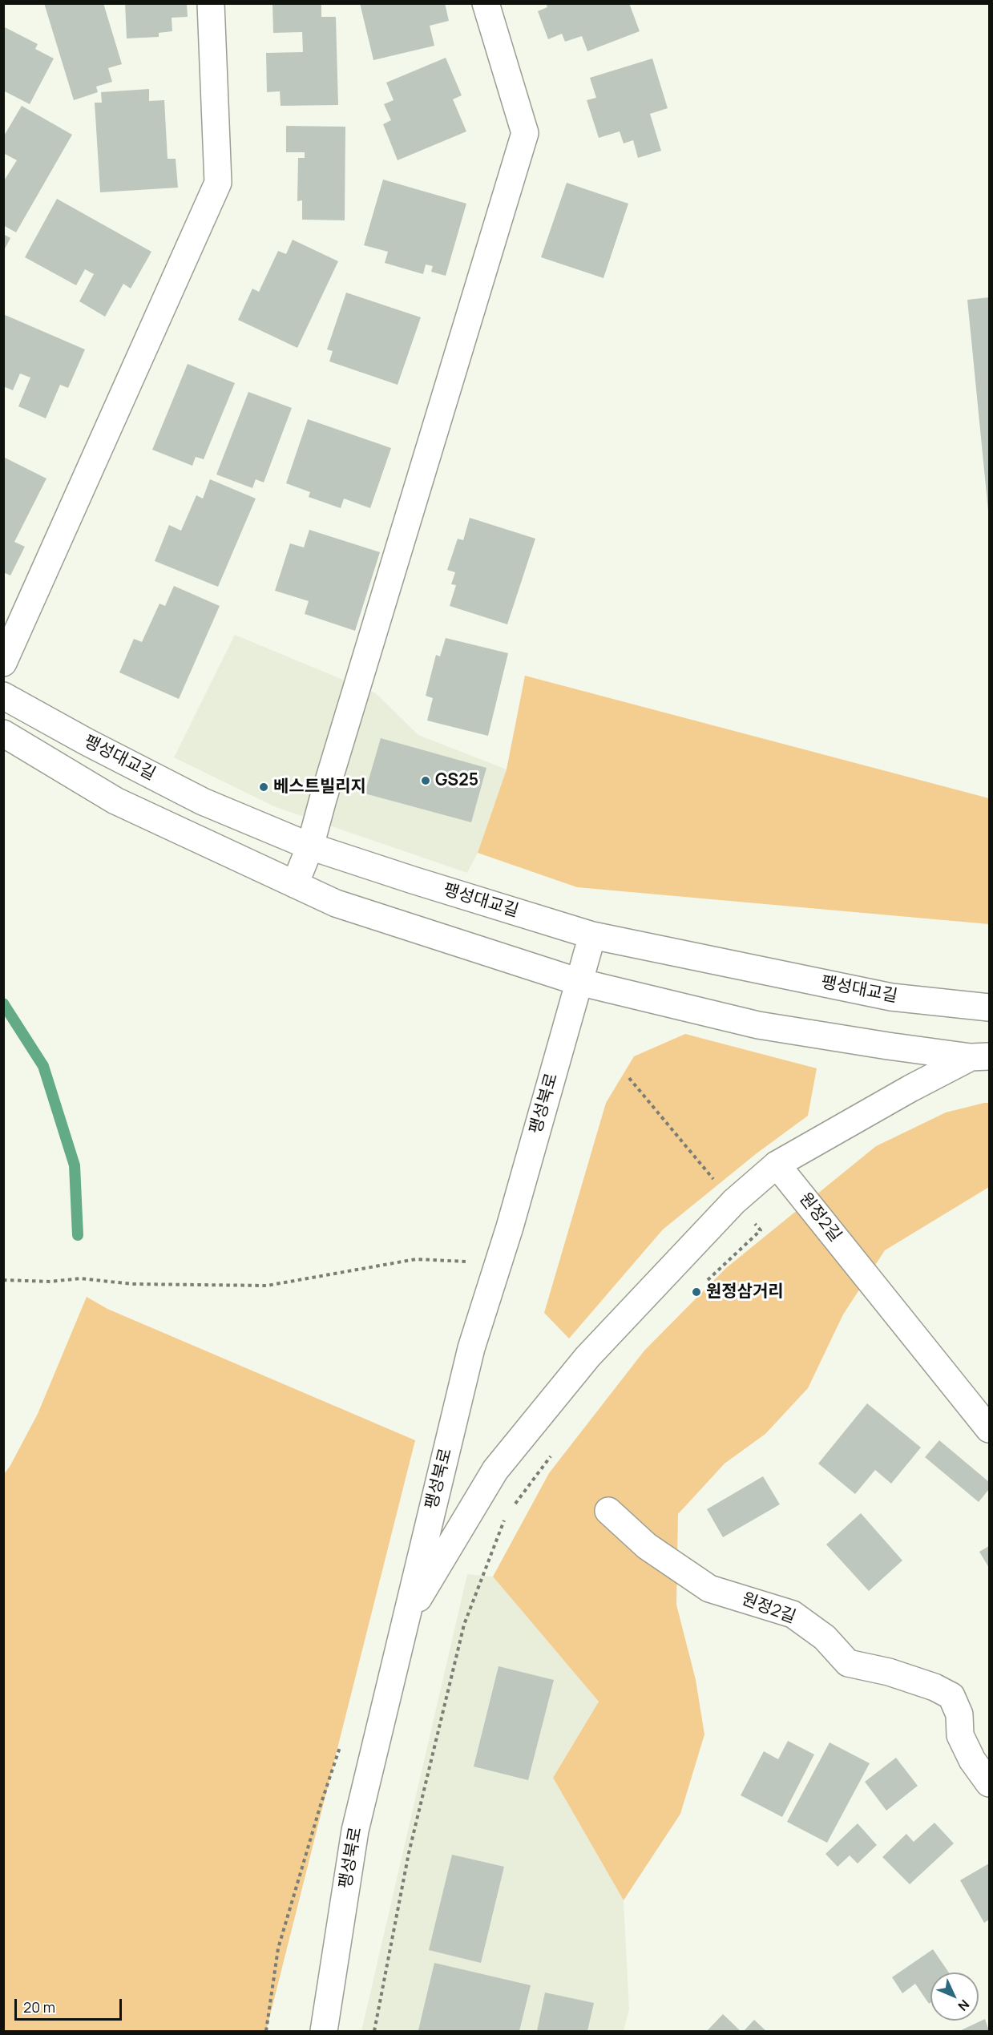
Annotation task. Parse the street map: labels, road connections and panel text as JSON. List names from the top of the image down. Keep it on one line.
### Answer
{"streets":{"main road":["팽성대교길","팽성북로","원정2길"]},"crossings":[["팽성대교길","팽성북로"]],"places":["GS25","베스트빌리지","원정삼거리"],"scale_bar":"20 m","north":"bottom right"}
